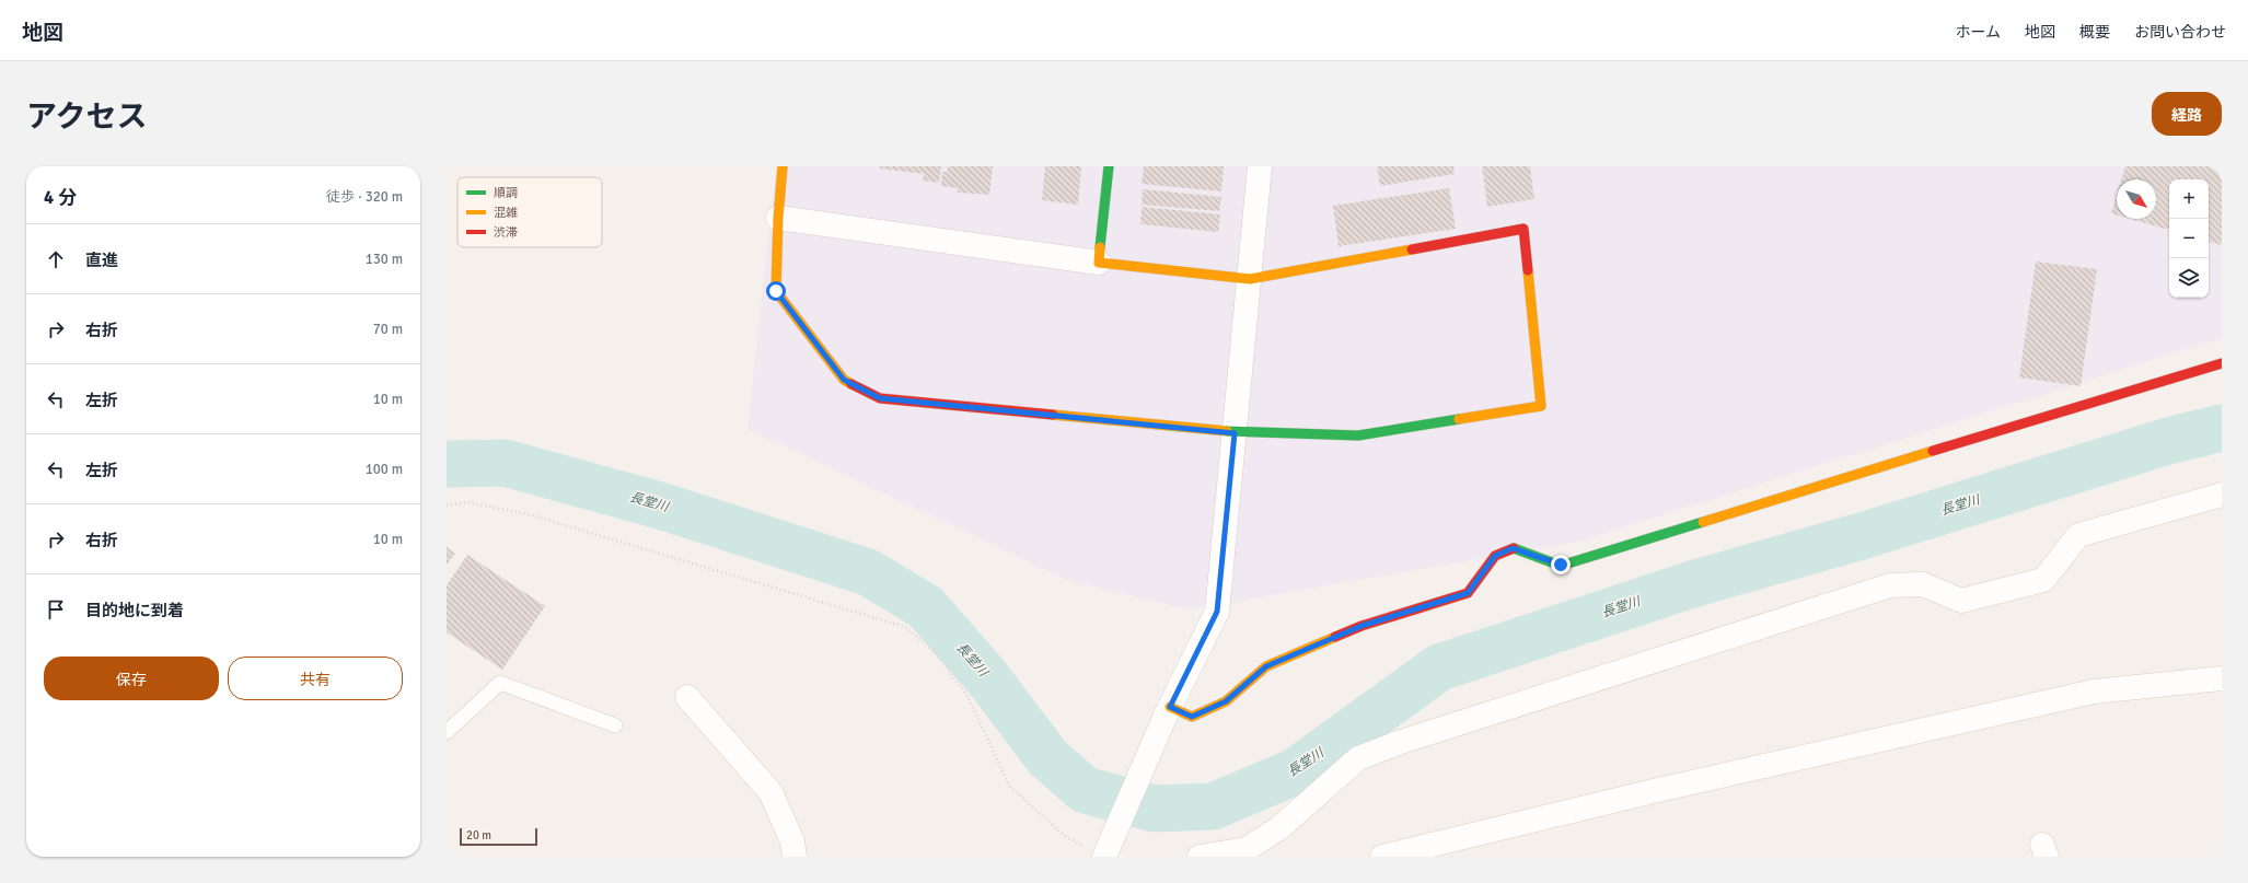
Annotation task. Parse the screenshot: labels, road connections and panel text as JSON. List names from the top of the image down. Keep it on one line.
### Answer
{"water":["長堂川"],"legend":["順調","混雑","渋滞"],"scale_bar":"20 m","north":"bottom right","page":{"header":"地図","nav":["ホーム","地図","概要","お問い合わせ"],"title":"アクセス","buttons":["経路",["保存","共有"]],"heading":["4 分","徒歩 · 320 m"],"map_buttons":["+","−"],"list":[["直進","130 m"],["右折","70 m"],["左折","10 m"],["左折","100 m"],["右折","10 m"],"目的地に到着"],"scale":"20 m"}}
